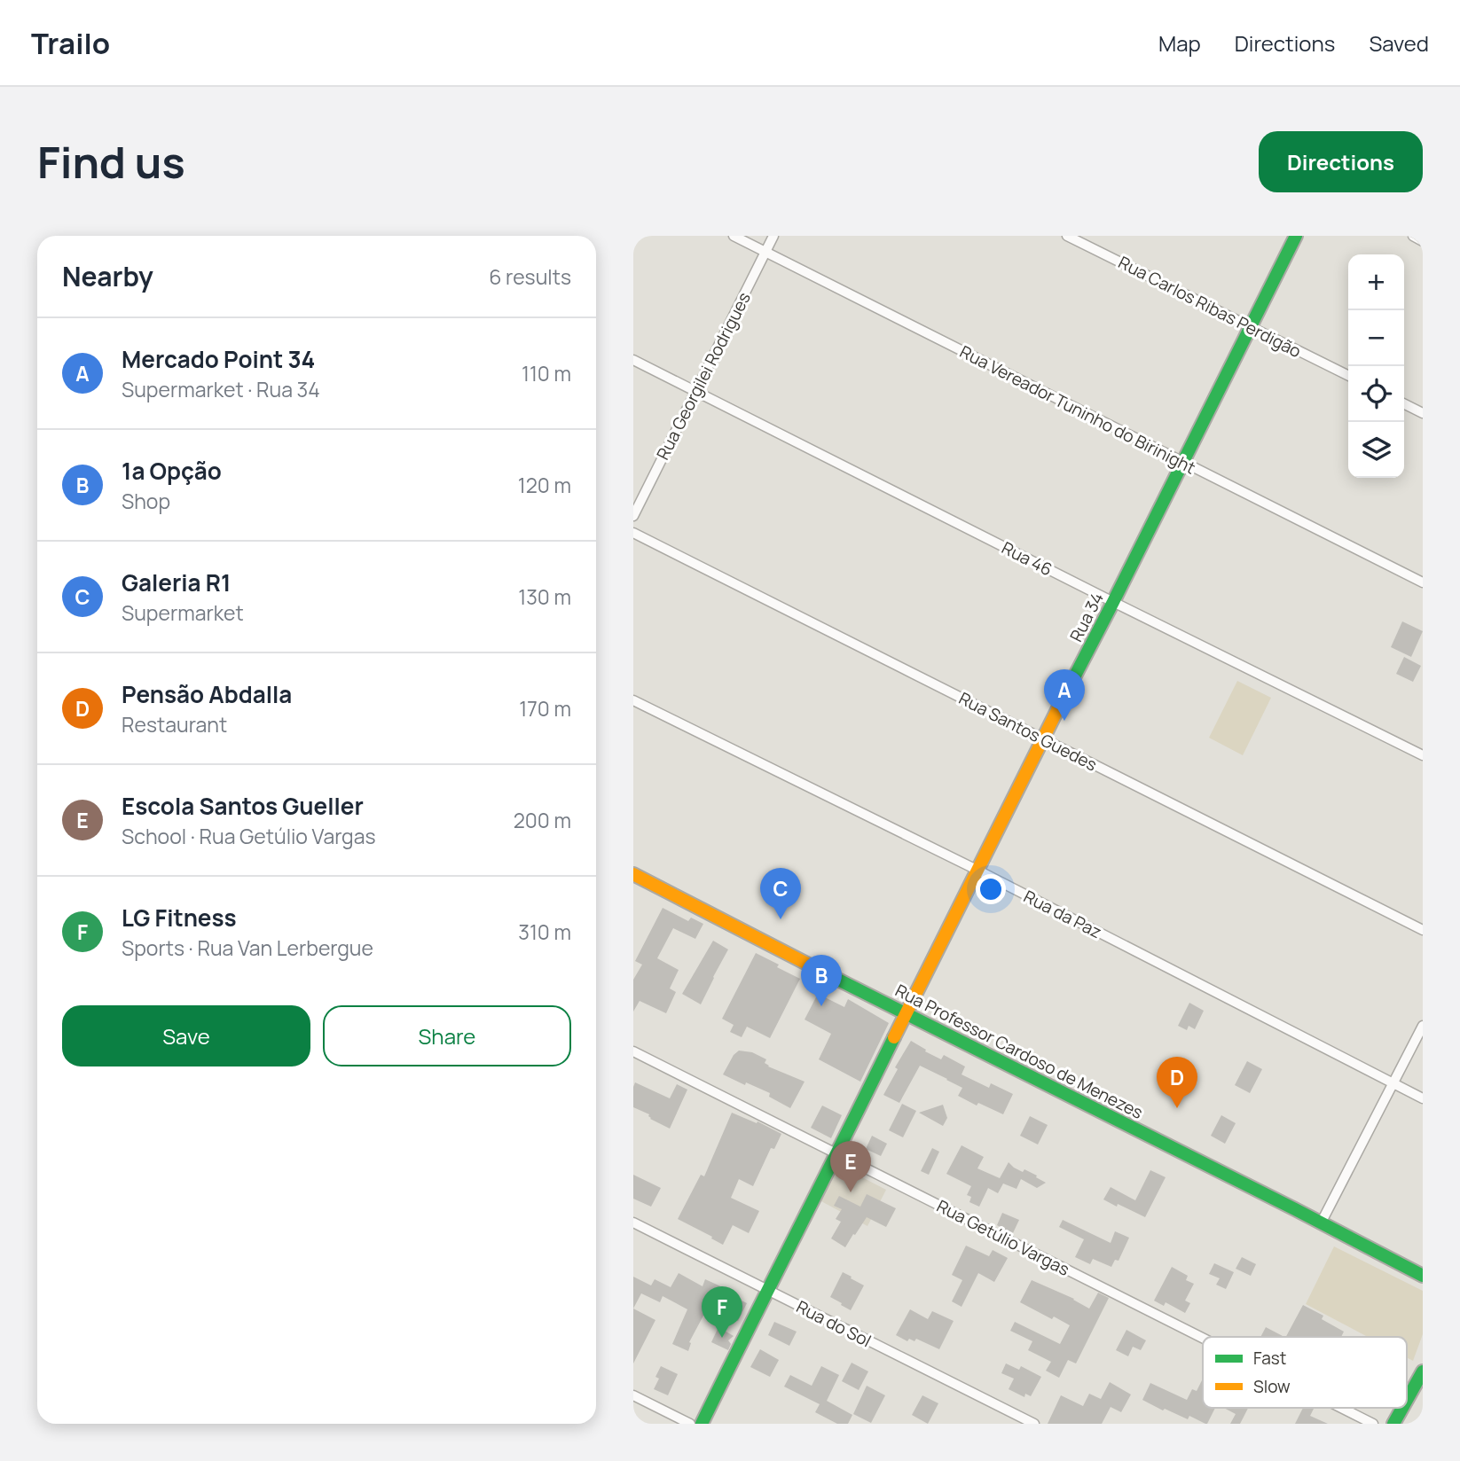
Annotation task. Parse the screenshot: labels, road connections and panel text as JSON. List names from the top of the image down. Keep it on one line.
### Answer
{"streets":{"street":["Rua Carlos Ribas Perdigão","Rua Georgilei Rodrigues","Rua Vereador Tuninho do Birinight","Rua 46","Rua 34","Rua Santos Guedes","Rua da Paz","Rua Professor Cardoso de Menezes","Rua Getúlio Vargas","Rua do Sol"]},"crossings":[["Rua Carlos Ribas Perdigão","Rua 34"],["Rua Georgilei Rodrigues","Rua Vereador Tuninho do Birinight"],["Rua Georgilei Rodrigues","Rua 46"],["Rua Vereador Tuninho do Birinight","Rua 34"],["Rua 46","Rua 34"],["Rua 34","Rua Santos Guedes"],["Rua 34","Rua da Paz"],["Rua 34","Rua Professor Cardoso de Menezes"],["Rua 34","Rua Getúlio Vargas"],["Rua 34","Rua do Sol"]],"legend":["Fast","Slow"],"page":{"header":"Trailo","nav":["Map","Directions","Saved"],"buttons":["Directions",["Save","Share"]],"title":"Find us","heading":["Nearby","6 results"],"map_buttons":["+","−"],"list":[{"mark":"A","name":"Mercado Point 34","note":"Supermarket · Rua 34","value":"110 m"},{"mark":"B","name":"1a Opção","note":"Shop","value":"120 m"},{"mark":"C","name":"Galeria R1","note":"Supermarket","value":"130 m"},{"mark":"D","name":"Pensão Abdalla","note":"Restaurant","value":"170 m"},{"mark":"E","name":"Escola Santos Gueller","note":"School · Rua Getúlio Vargas","value":"200 m"},{"mark":"F","name":"LG Fitness","note":"Sports · Rua Van Lerbergue","value":"310 m"}],"pins":["A","C","B","D","E","F"]}}
